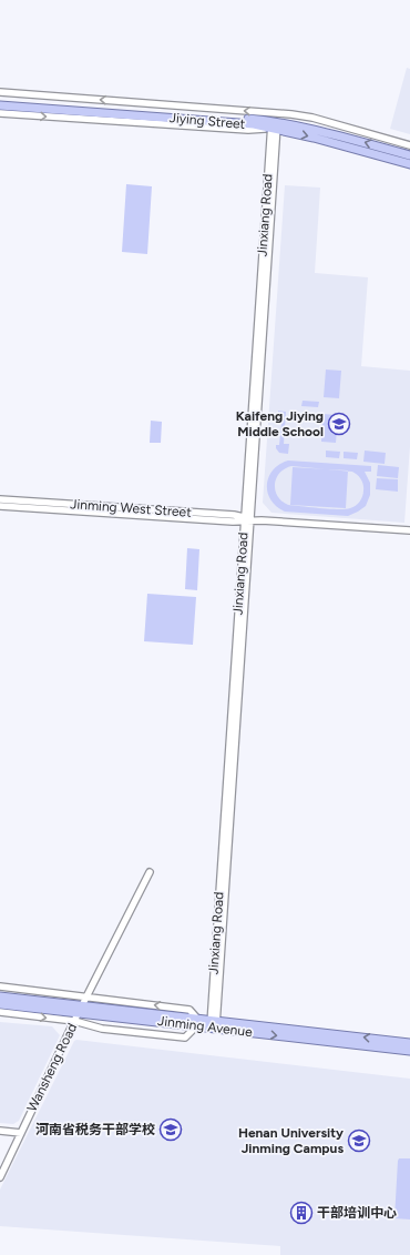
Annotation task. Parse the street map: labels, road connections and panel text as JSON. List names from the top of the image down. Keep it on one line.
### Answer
{"streets":{"main road":["Jiying Street","Jinming Avenue"],"street":["Jinxiang Road","Jinming West Street","Wansheng Road"]},"crossings":[["Jiying Street","Jinxiang Road"],["Jinxiang Road","Jinming West Street"],["Jinxiang Road","Jinming Avenue"],["Jinming Avenue","Wansheng Road"]],"places":{"school or university":["Kaifeng Jiying Middle School","河南省税务干部学校","Henan University Jinming Campus"],"building":["干部培训中心"]}}
